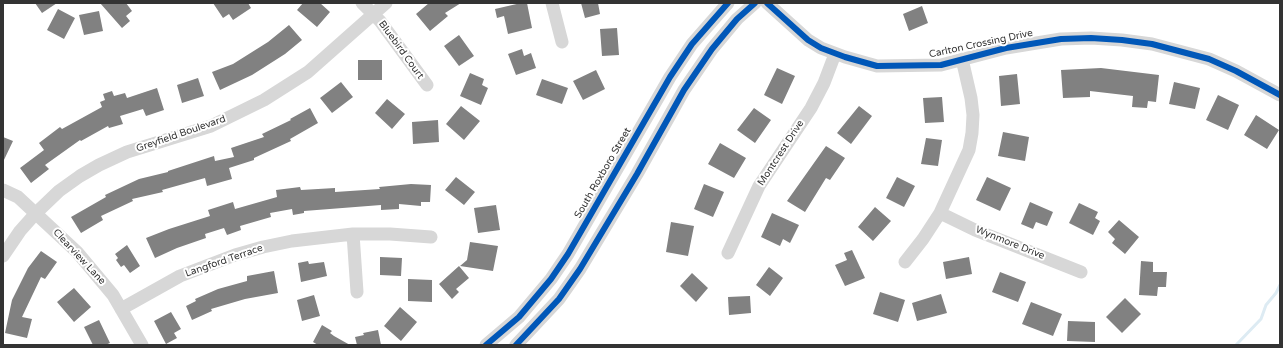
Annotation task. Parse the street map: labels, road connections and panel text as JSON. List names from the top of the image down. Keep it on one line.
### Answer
{"streets":{"street":["Carlton Crossing Drive","Bluebird Court","Greyfield Boulevard","Montcrest Drive","South Roxboro Street","Wynmore Drive","Clearview Lane","Langford Terrace"]},"crossings":[["Carlton Crossing Drive","Montcrest Drive"],["Bluebird Court","Greyfield Boulevard"],["Greyfield Boulevard","Clearview Lane"],["Clearview Lane","Langford Terrace"]]}
